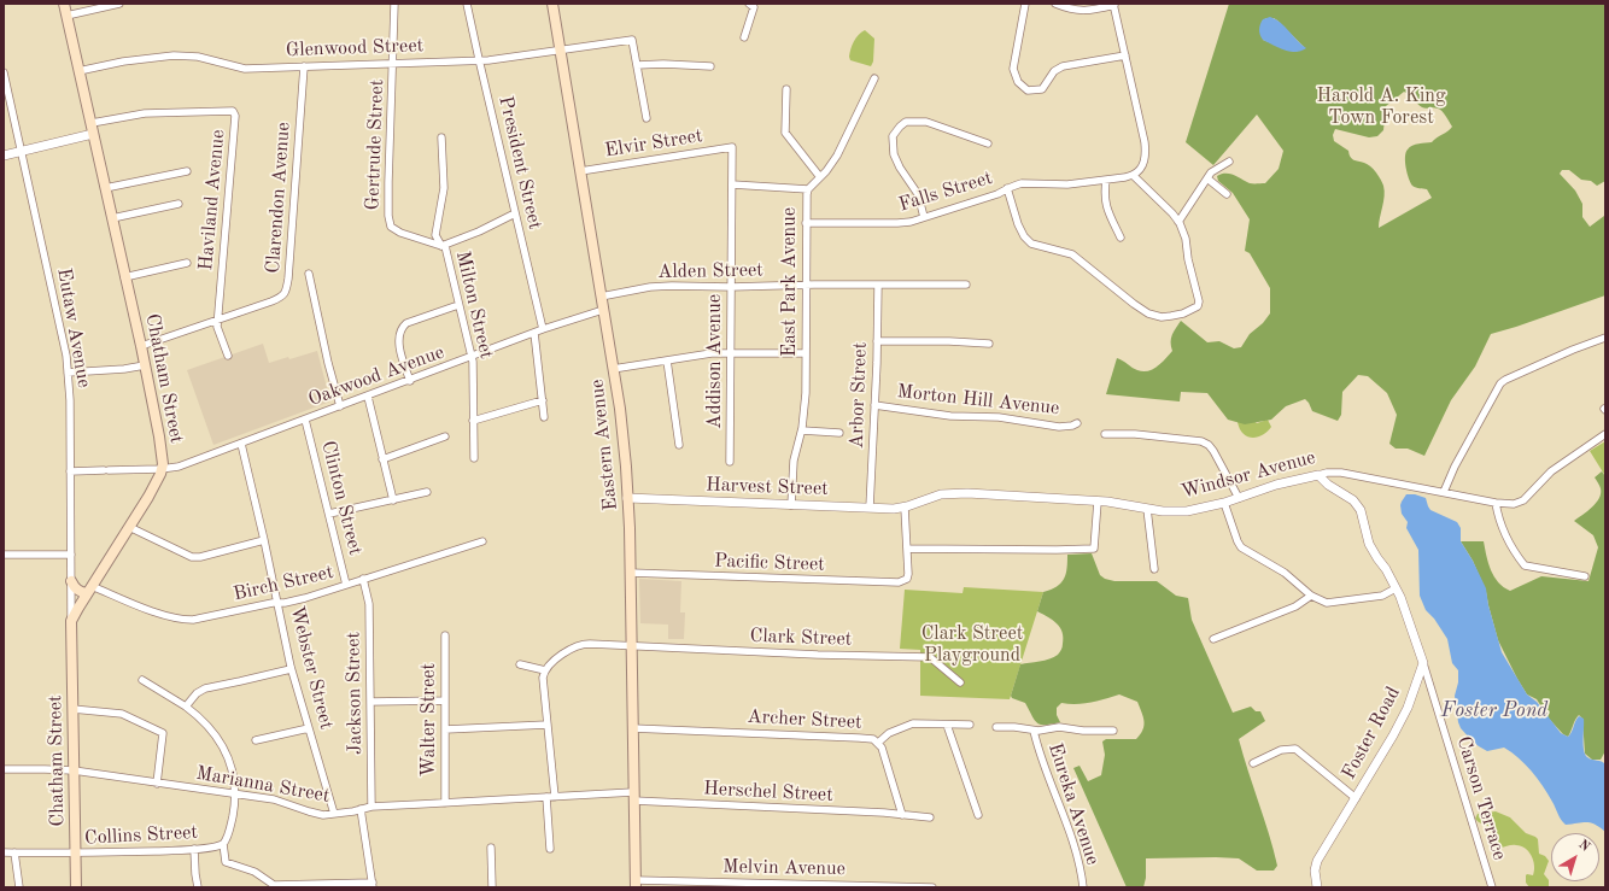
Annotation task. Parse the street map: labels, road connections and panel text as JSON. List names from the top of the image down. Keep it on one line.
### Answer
{"streets":{"main road":["Chatham Street","Eastern Avenue"],"street":["Glenwood Street","Elvir Street","Gertrude Street","President Street","Falls Street","Clarendon Avenue","Haviland Avenue","Alden Street","East Park Avenue","Milton Street","Eutaw Avenue","Addison Avenue","Oakwood Avenue","Arbor Street","Morton Hill Avenue","Windsor Avenue","Harvest Street","Clinton Street","Pacific Street","Birch Street","Clark Street","Webster Street","Jackson Street","Walter Street","Archer Street","Foster Road","Marianna Street","Herschel Street","Carson Terrace","Eureka Avenue","Collins Street","Melvin Avenue"]},"crossings":[["Glenwood Street","Gertrude Street"],["Glenwood Street","President Street"],["Glenwood Street","Clarendon Avenue"],["Glenwood Street","Chatham Street"],["Glenwood Street","Eastern Avenue"],["Elvir Street","Addison Avenue"],["Elvir Street","Eastern Avenue"],["Gertrude Street","Milton Street"],["President Street","Oakwood Avenue"],["Falls Street","East Park Avenue"],["Clarendon Avenue","Haviland Avenue"],["Clarendon Avenue","Chatham Street"],["Haviland Avenue","Chatham Street"],["Alden Street","East Park Avenue"],["Alden Street","Addison Avenue"],["Alden Street","Arbor Street"],["Alden Street","Eastern Avenue"],["East Park Avenue","Harvest Street"],["Milton Street","Oakwood Avenue"],["Eutaw Avenue","Oakwood Avenue"],["Eutaw Avenue","Chatham Street"],["Oakwood Avenue","Chatham Street"],["Oakwood Avenue","Eastern Avenue"],["Oakwood Avenue","Clinton Street"],["Oakwood Avenue","Webster Street"],["Chatham Street","Birch Street"],["Chatham Street","Marianna Street"],["Chatham Street","Collins Street"],["Arbor Street","Morton Hill Avenue"],["Arbor Street","Harvest Street"],["Eastern Avenue","Harvest Street"],["Eastern Avenue","Pacific Street"],["Eastern Avenue","Clark Street"],["Eastern Avenue","Archer Street"],["Eastern Avenue","Marianna Street"],["Eastern Avenue","Herschel Street"],["Eastern Avenue","Melvin Avenue"],["Windsor Avenue","Harvest Street"],["Clinton Street","Birch Street"],["Birch Street","Webster Street"],["Birch Street","Jackson Street"],["Webster Street","Marianna Street"],["Jackson Street","Marianna Street"],["Walter Street","Marianna Street"],["Foster Road","Carson Terrace"],["Marianna Street","Herschel Street"]],"water":["Foster Pond"],"parks":["Harold A. King Town Forest","Clark Street Playground"],"north":"top right"}
